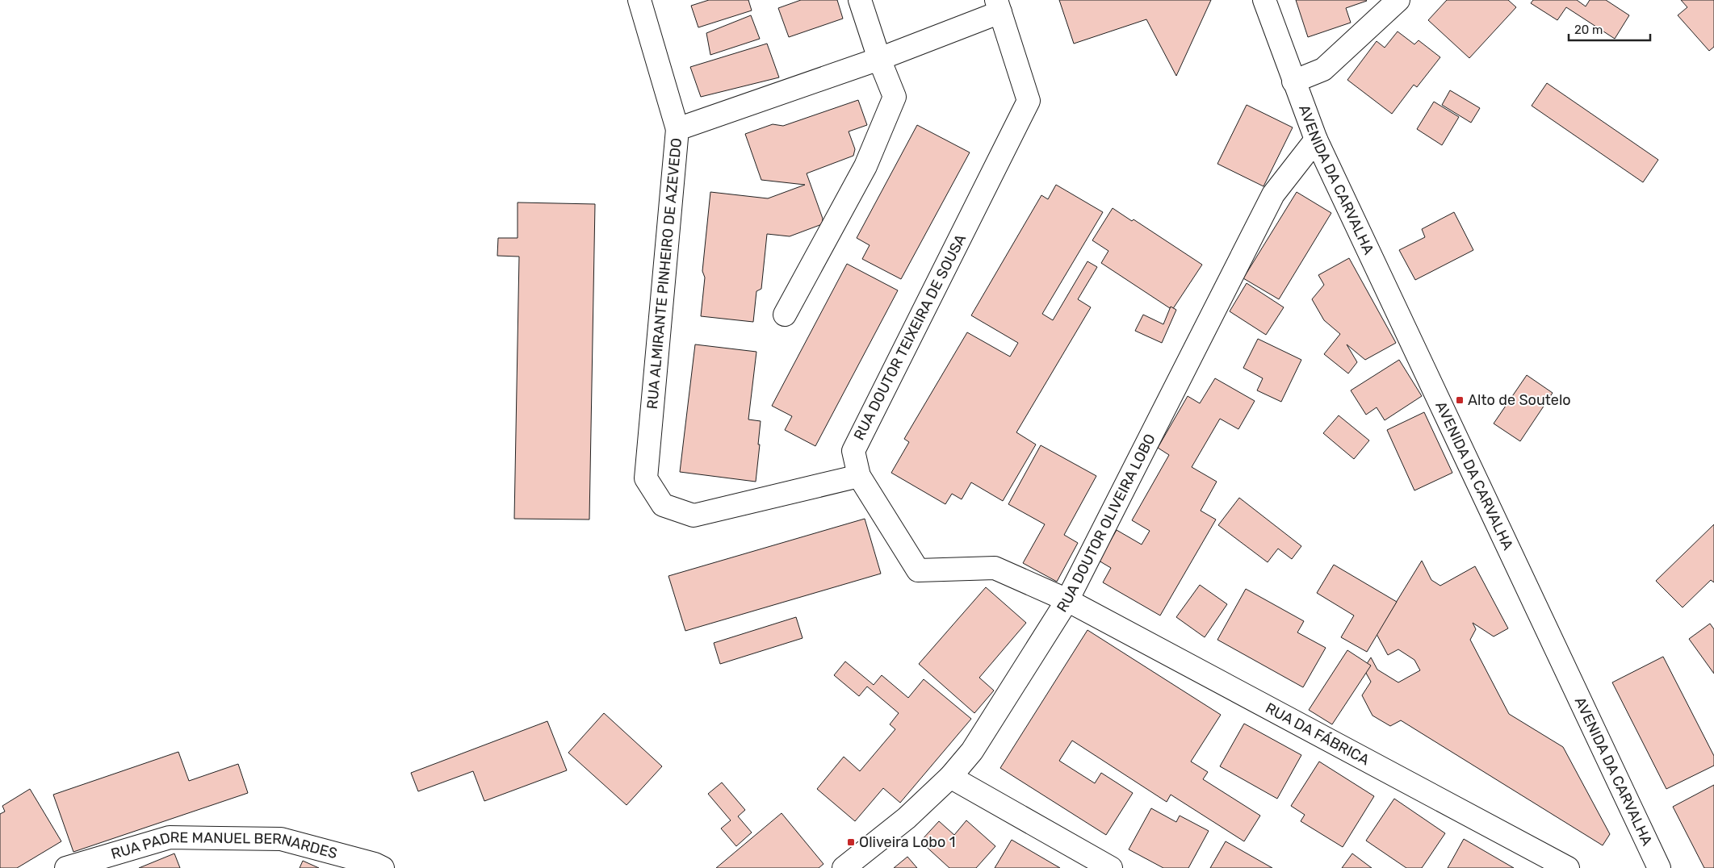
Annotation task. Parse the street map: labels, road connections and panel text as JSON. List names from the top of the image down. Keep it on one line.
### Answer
{"streets":{"street":["AVENIDA DA CARVALHA","RUA ALMIRANTE PINHEIRO DE AZEVEDO","RUA DOUTOR TEIXEIRA DE SOUSA","RUA DOUTOR OLIVEIRA LOBO","RUA DA FÁBRICA","RUA PADRE MANUEL BERNARDES"]},"crossings":[["AVENIDA DA CARVALHA","RUA DOUTOR OLIVEIRA LOBO"],["RUA ALMIRANTE PINHEIRO DE AZEVEDO","RUA DOUTOR TEIXEIRA DE SOUSA"],["RUA DOUTOR TEIXEIRA DE SOUSA","RUA DOUTOR OLIVEIRA LOBO"],["RUA DOUTOR TEIXEIRA DE SOUSA","RUA DA FÁBRICA"],["RUA DOUTOR OLIVEIRA LOBO","RUA DA FÁBRICA"]],"places":{"transit":["Alto de Soutelo","Oliveira Lobo 1"]},"scale_bar":"20 m"}
